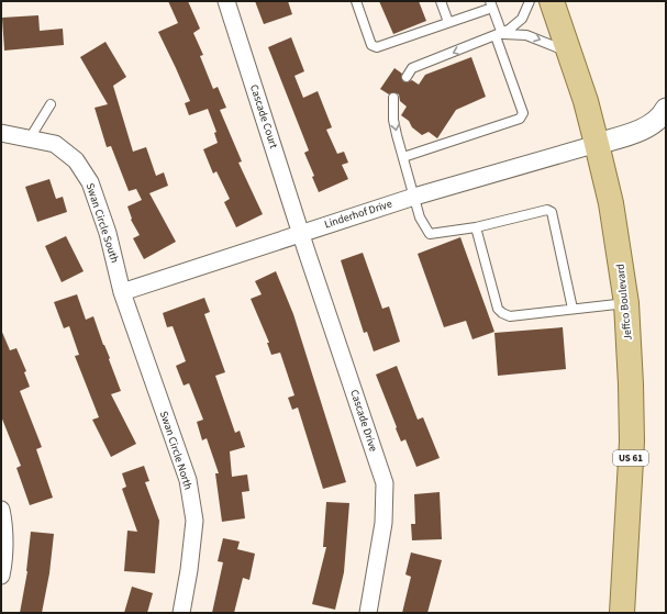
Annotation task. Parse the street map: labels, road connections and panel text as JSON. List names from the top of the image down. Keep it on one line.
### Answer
{"streets":{"main road":["Jeffco Boulevard","US 61"],"street":["Cascade Court","Linderhof Drive","Swan Circle South","Cascade Drive","Swan Circle North"]},"crossings":[["Cascade Court","Linderhof Drive"],["Cascade Court","Cascade Drive"],["Linderhof Drive","Swan Circle South"],["Linderhof Drive","Jeffco Boulevard"],["Linderhof Drive","Cascade Drive"],["Linderhof Drive","Swan Circle North"],["Swan Circle South","Swan Circle North"]]}
